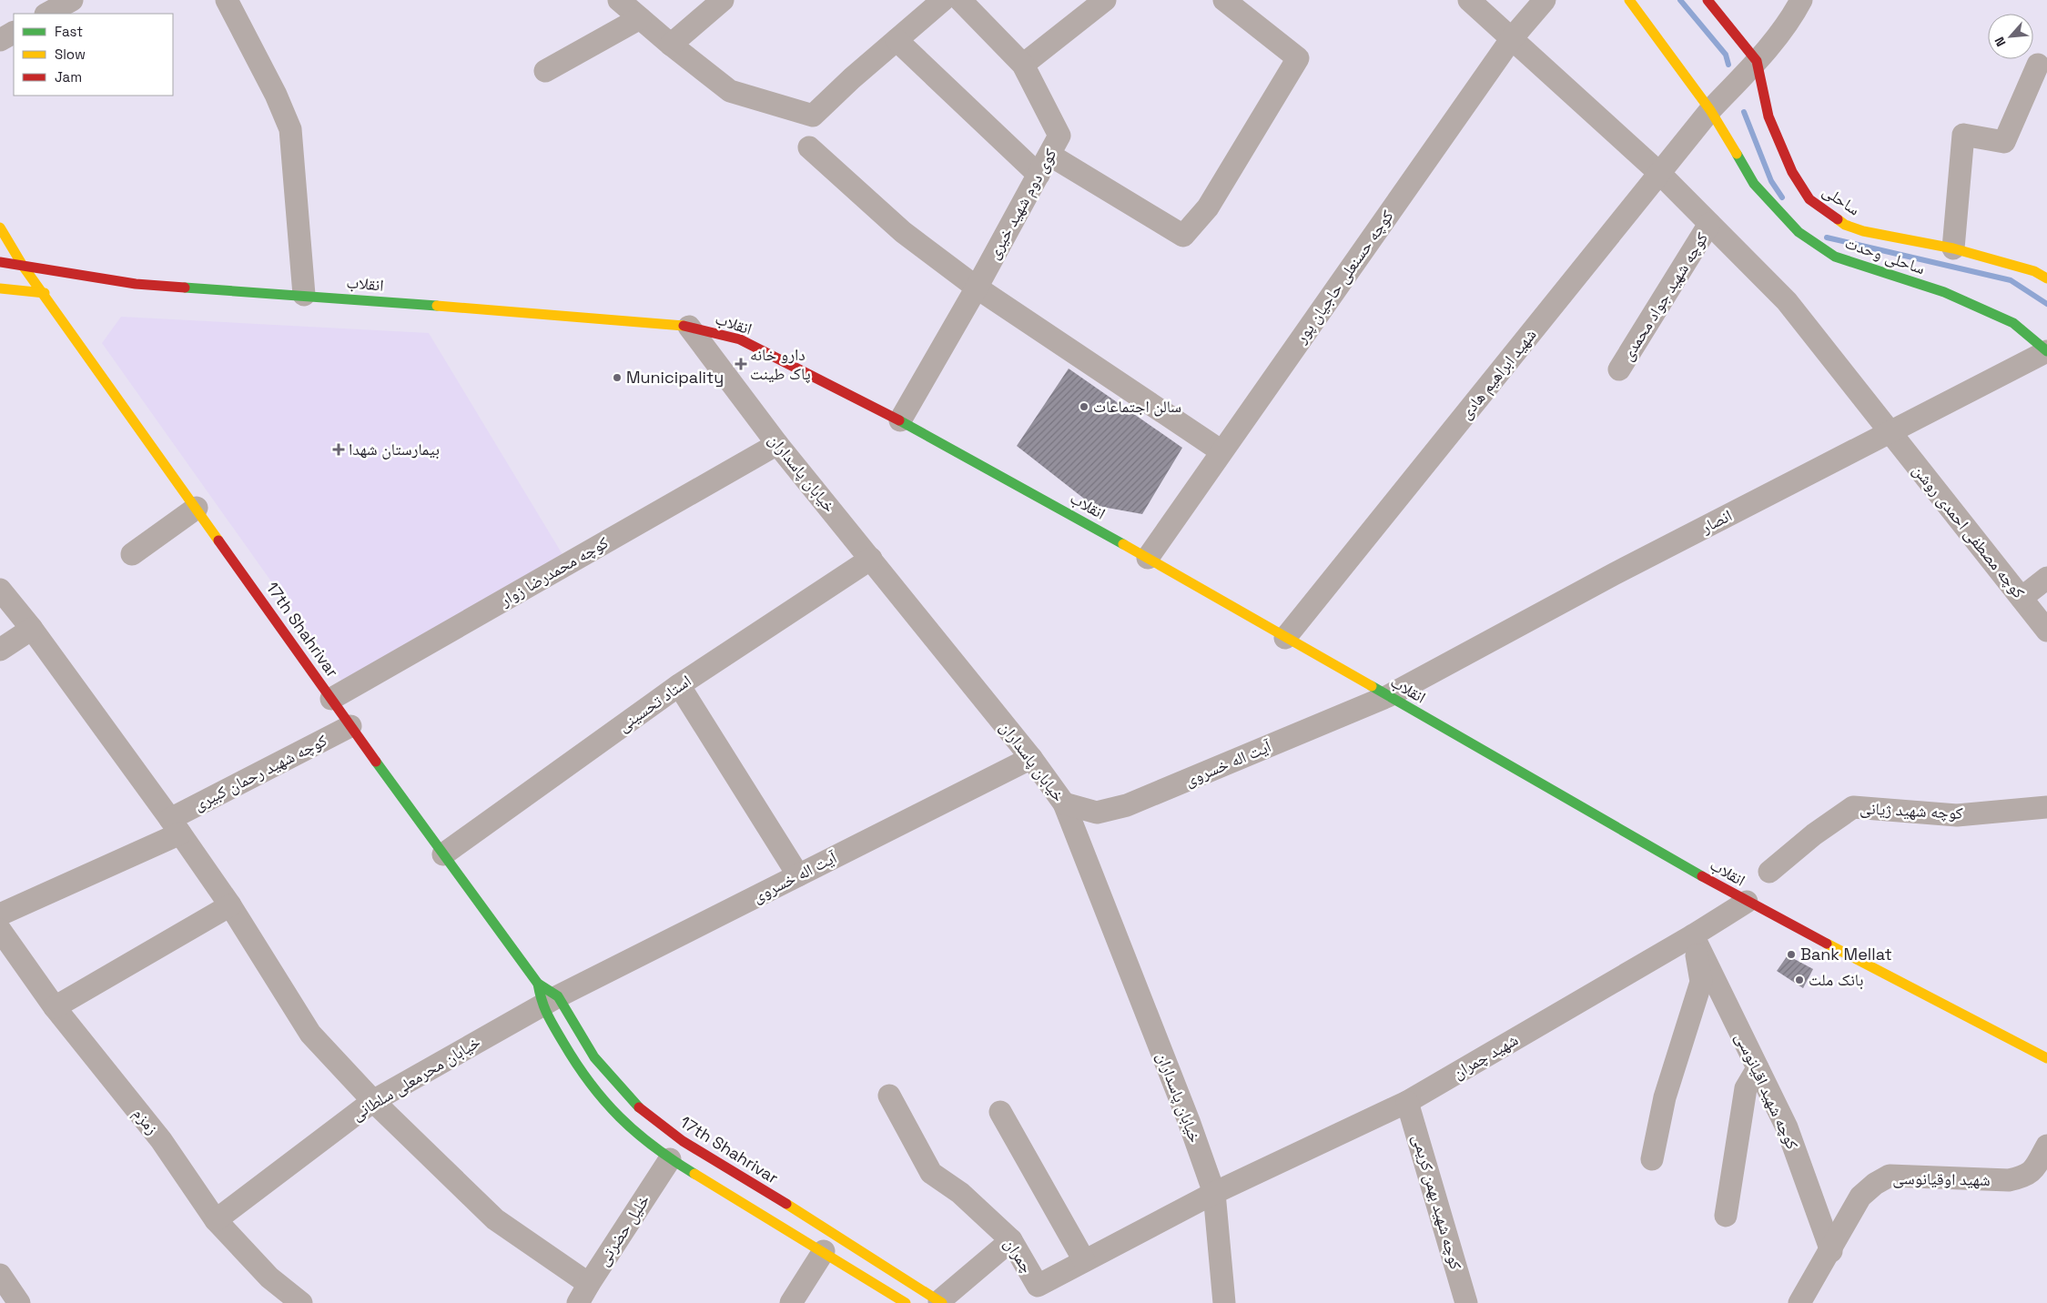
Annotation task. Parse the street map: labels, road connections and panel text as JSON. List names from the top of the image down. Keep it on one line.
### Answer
{"streets":{"main road":["ساحلی","ساحلی وحدت","انقلاب","17th Shahrivar"],"street":["کوی دوم شهید خیری","کوچه حسنعلی حاجیان پور","کوچه شهید جواد محمدی","شهید ابراهیم هادی","خیابان پاسداران","انصار","کوچه مصطفی احمدی روشن","کوچه محمدرضا زوار","استاد تحسینی","آیت اله خسروی","کوچه شهید رحمان کبیری","کوچه شهید ژیانی","شهید چمران","خیابان محرمعلی سلطانی","کوچه شهید اقیانوسی","زمزم","شهید اوقیانوسی","کوچه شهید بهمن کریمی","خلیل حضرتی","چمران"]},"crossings":[["ساحلی","شهید ابراهیم هادی"],["کوی دوم شهید خیری","انقلاب"],["ساحلی وحدت","شهید ابراهیم هادی"],["ساحلی وحدت","انصار"],["کوچه حسنعلی حاجیان پور","انقلاب"],["کوچه حسنعلی حاجیان پور","کوچه مصطفی احمدی روشن"],["انقلاب","شهید ابراهیم هادی"],["انقلاب","خیابان پاسداران"],["انقلاب","انصار"],["انقلاب","17th Shahrivar"],["انقلاب","آیت اله خسروی"],["انقلاب","شهید چمران"],["کوچه شهید جواد محمدی","کوچه مصطفی احمدی روشن"],["شهید ابراهیم هادی","کوچه مصطفی احمدی روشن"],["خیابان پاسداران","کوچه محمدرضا زوار"],["خیابان پاسداران","استاد تحسینی"],["خیابان پاسداران","آیت اله خسروی"],["خیابان پاسداران","شهید چمران"],["خیابان پاسداران","چمران"],["انصار","کوچه مصطفی احمدی روشن"],["انصار","آیت اله خسروی"],["کوچه محمدرضا زوار","17th Shahrivar"],["17th Shahrivar","استاد تحسینی"],["17th Shahrivar","آیت اله خسروی"],["17th Shahrivar","کوچه شهید رحمان کبیری"],["17th Shahrivar","خیابان محرمعلی سلطانی"],["17th Shahrivar","خلیل حضرتی"],["آیت اله خسروی","خیابان محرمعلی سلطانی"],["شهید چمران","کوچه شهید اقیانوسی"],["شهید چمران","کوچه شهید بهمن کریمی"],["شهید چمران","چمران"],["خیابان محرمعلی سلطانی","زمزم"],["کوچه شهید اقیانوسی","شهید اوقیانوسی"]],"places":{"health":["دارو خانه پاک طینت","بیمارستان شهدا"],"other":["Municipality","سالن اجتماعات","Bank Mellat","بانک ملت"]},"legend":["Fast","Slow","Jam"],"north":"bottom left"}
